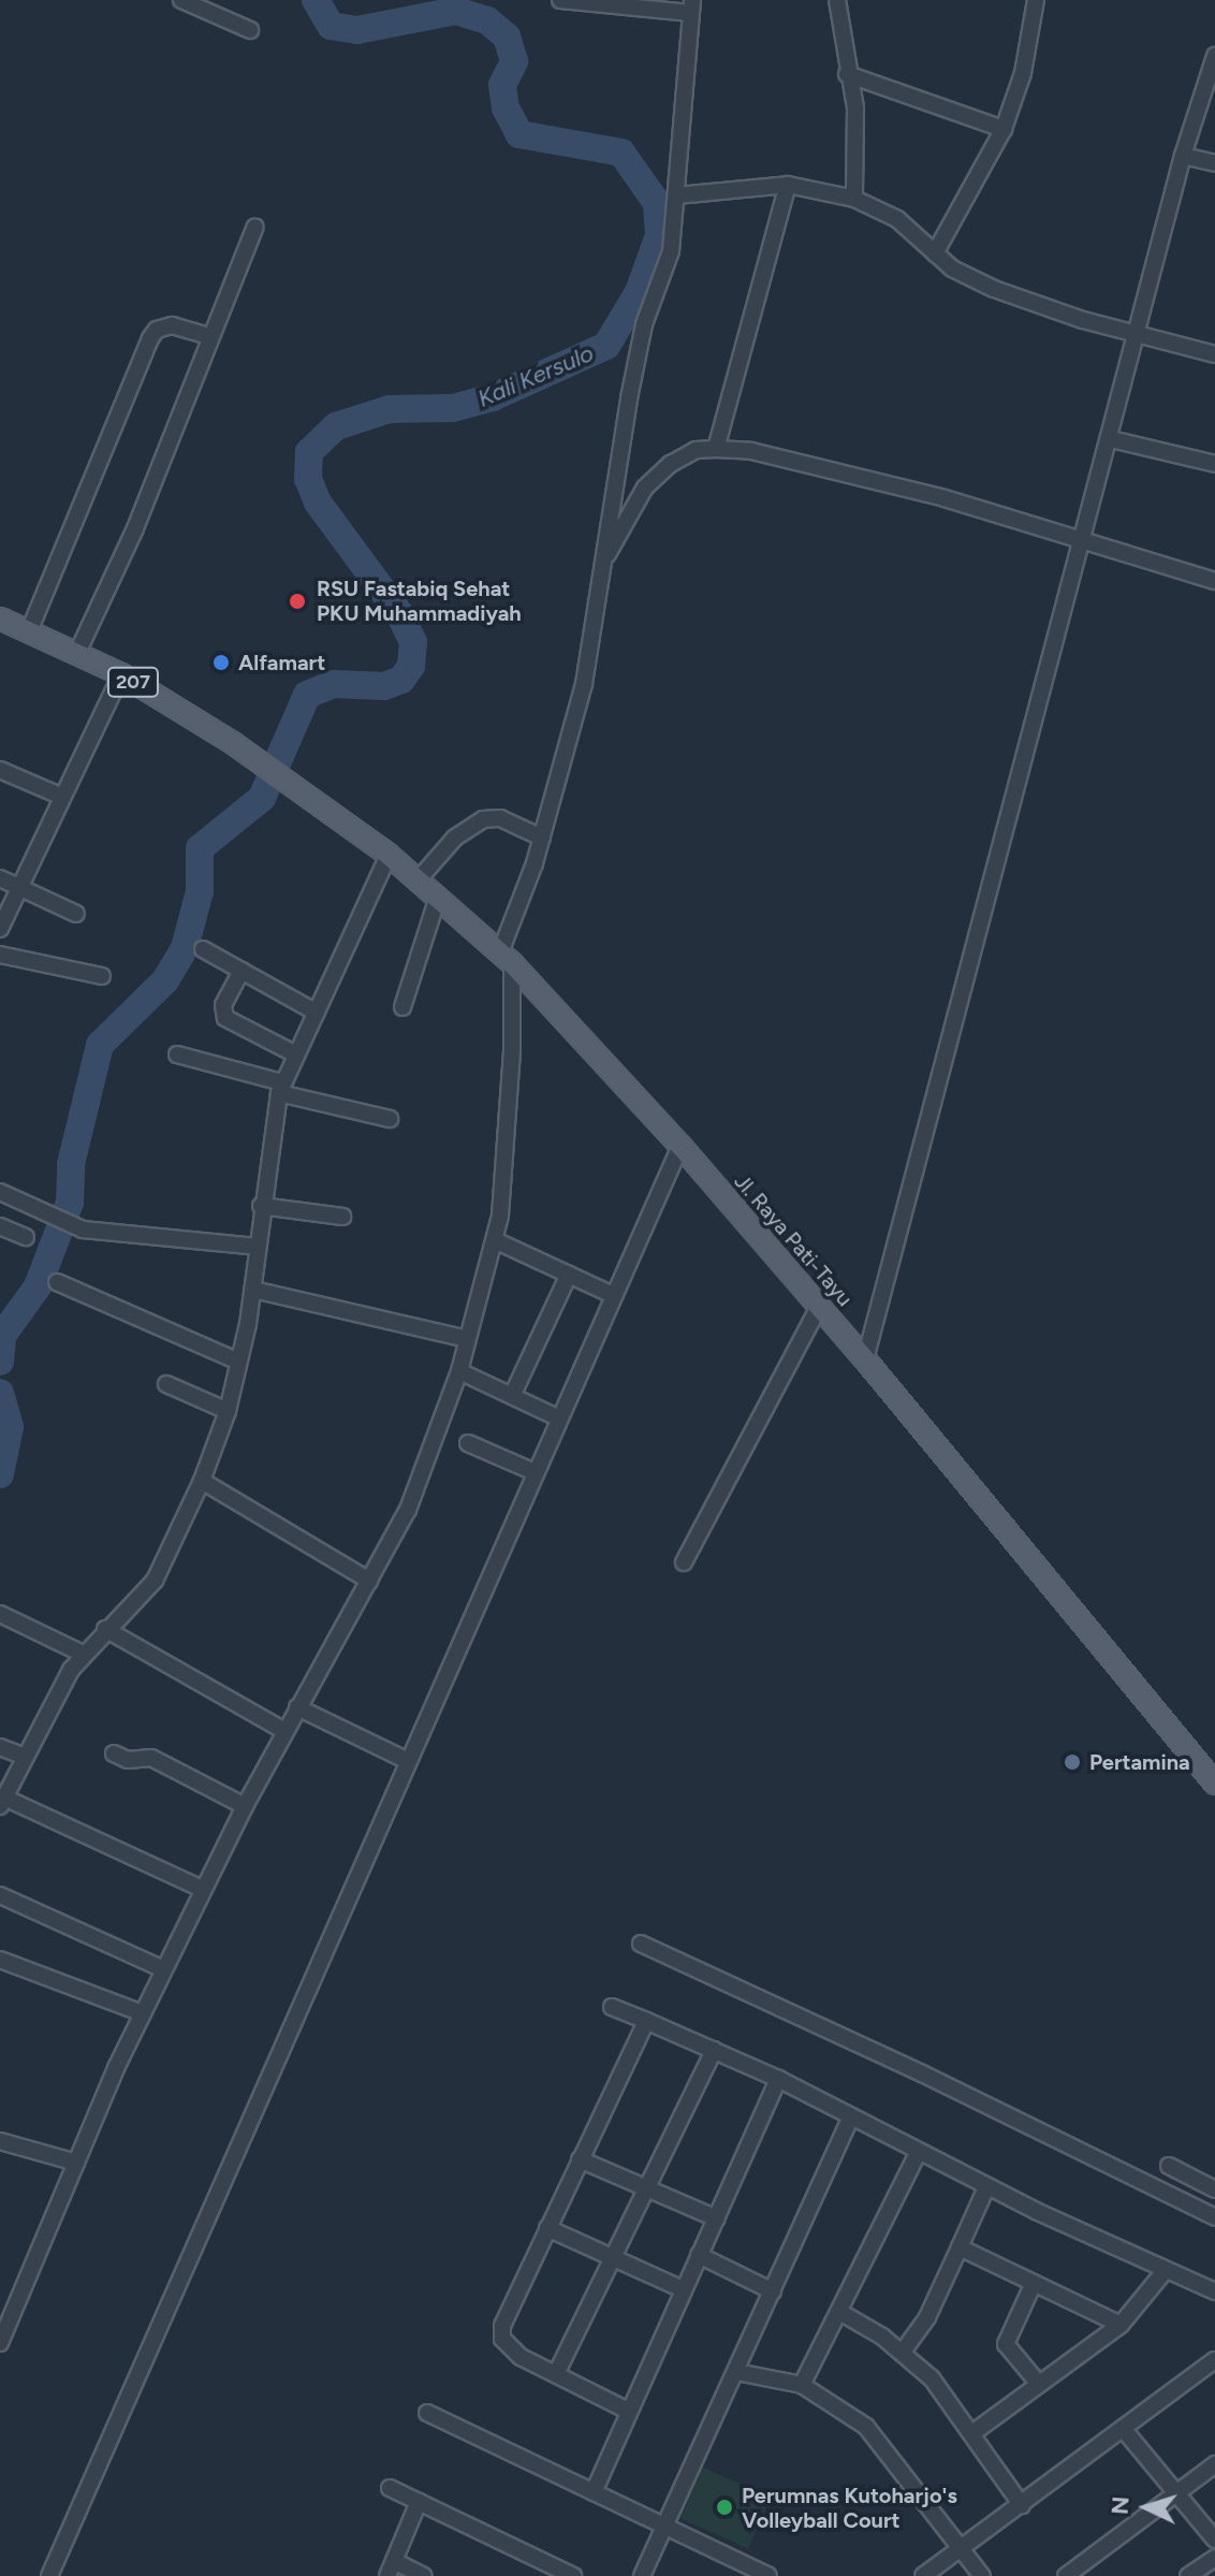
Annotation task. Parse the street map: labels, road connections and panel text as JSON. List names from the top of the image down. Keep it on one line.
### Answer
{"streets":{"main road":["207","Jl. Raya Pati-Tayu"]},"crossings":[["207","Jl. Raya Pati-Tayu"]],"water":["Kali Kersulo"],"places":["RSU Fastabiq Sehat PKU Muhammadiyah","Alfamart","Pertamina","Perumnas Kutoharjo's Volleyball Court"],"north":"left"}
